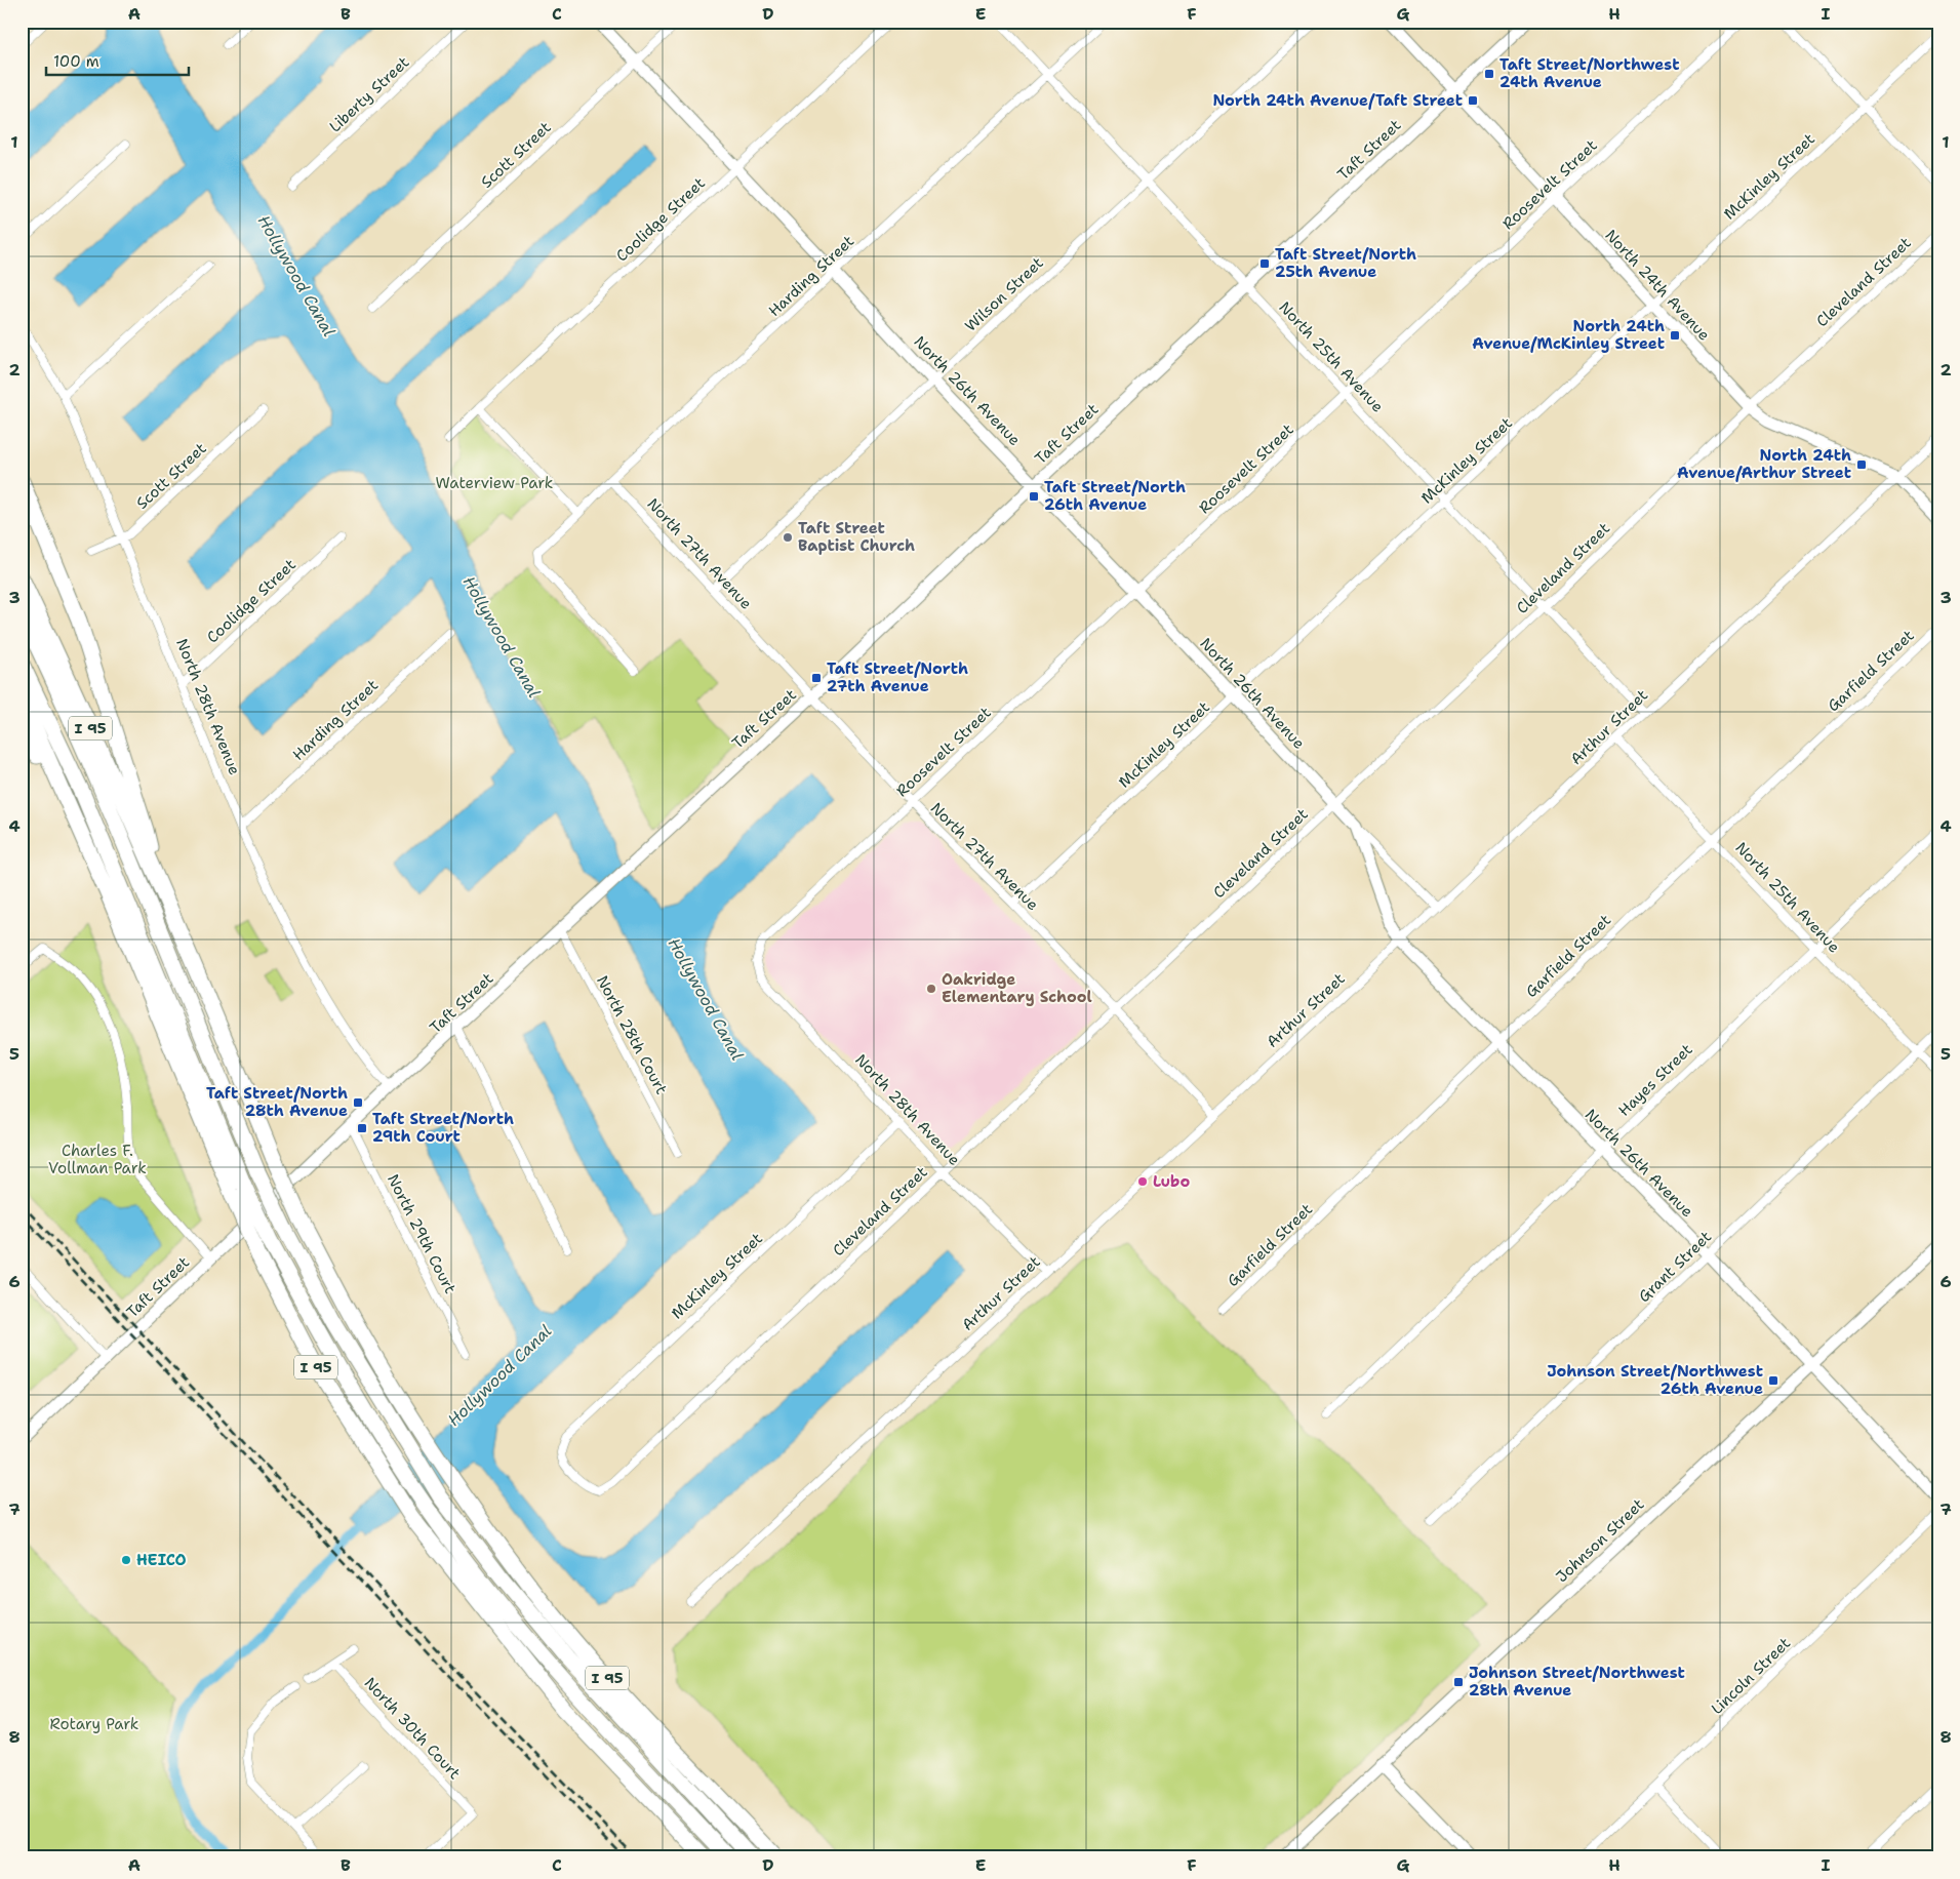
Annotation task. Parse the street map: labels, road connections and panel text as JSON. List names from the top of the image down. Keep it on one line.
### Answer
{"streets":{"highway":["I 95"],"street":["Liberty Street","Taft Street","Scott Street","McKinley Street","Roosevelt Street","Coolidge Street","Harding Street","Cleveland Street","North 24th Avenue","Wilson Street","North 25th Avenue","North 26th Avenue","North 27th Avenue","Garfield Street","North 28th Avenue","Arthur Street","North 28th Court","Hayes Street","North 29th Court","Grant Street","Johnson Street","Lincoln Street","North 30th Court"]},"crossings":[["Taft Street","North 24th Avenue"],["Taft Street","North 25th Avenue"],["Taft Street","North 26th Avenue"],["Taft Street","North 27th Avenue"],["Taft Street","North 28th Avenue"],["Taft Street","North 28th Court"],["Taft Street","North 29th Court"],["Scott Street","North 26th Avenue"],["Scott Street","North 28th Avenue"],["McKinley Street","Cleveland Street"],["McKinley Street","North 24th Avenue"],["McKinley Street","North 25th Avenue"],["McKinley Street","North 26th Avenue"],["McKinley Street","North 27th Avenue"],["McKinley Street","North 28th Avenue"],["Roosevelt Street","North 24th Avenue"],["Roosevelt Street","North 25th Avenue"],["Roosevelt Street","North 26th Avenue"],["Roosevelt Street","North 27th Avenue"],["Roosevelt Street","North 28th Avenue"],["Coolidge Street","North 26th Avenue"],["Coolidge Street","North 28th Avenue"],["Harding Street","North 25th Avenue"],["Harding Street","North 26th Avenue"],["Harding Street","North 27th Avenue"],["Harding Street","North 28th Avenue"],["Cleveland Street","North 24th Avenue"],["Cleveland Street","North 25th Avenue"],["Cleveland Street","North 26th Avenue"],["Cleveland Street","North 27th Avenue"],["Cleveland Street","North 28th Avenue"],["North 24th Avenue","Arthur Street"],["Wilson Street","North 25th Avenue"],["Wilson Street","North 26th Avenue"],["Wilson Street","North 27th Avenue"],["North 25th Avenue","Garfield Street"],["North 25th Avenue","Arthur Street"],["North 25th Avenue","Hayes Street"],["North 25th Avenue","Grant Street"],["North 26th Avenue","Garfield Street"],["North 26th Avenue","Arthur Street"],["North 26th Avenue","Hayes Street"],["North 26th Avenue","Grant Street"],["North 26th Avenue","Johnson Street"],["North 27th Avenue","Arthur Street"],["North 28th Avenue","Arthur Street"]],"water":["Hollywood Canal"],"parks":["Waterview Park","Charles F. Vollman Park","Rotary Park"],"places":{"transit":["Taft Street/Northwest 24th Avenue","North 24th Avenue/Taft Street","Taft Street/North 25th Avenue","North 24th Avenue/McKinley Street","North 24th Avenue/Arthur Street","Taft Street/North 26th Avenue","Taft Street/North 27th Avenue","Taft Street/North 28th Avenue","Taft Street/North 29th Court","Johnson Street/Northwest 26th Avenue","Johnson Street/Northwest 28th Avenue"],"other":["Taft Street Baptist Church","Oakridge Elementary School","Lubo","HEICO"]},"scale_bar":"100 m","grid":{"columns":["A","B","C","D","E","F","G","H","I"],"rows":["1","2","3","4","5","6","7","8"]}}
